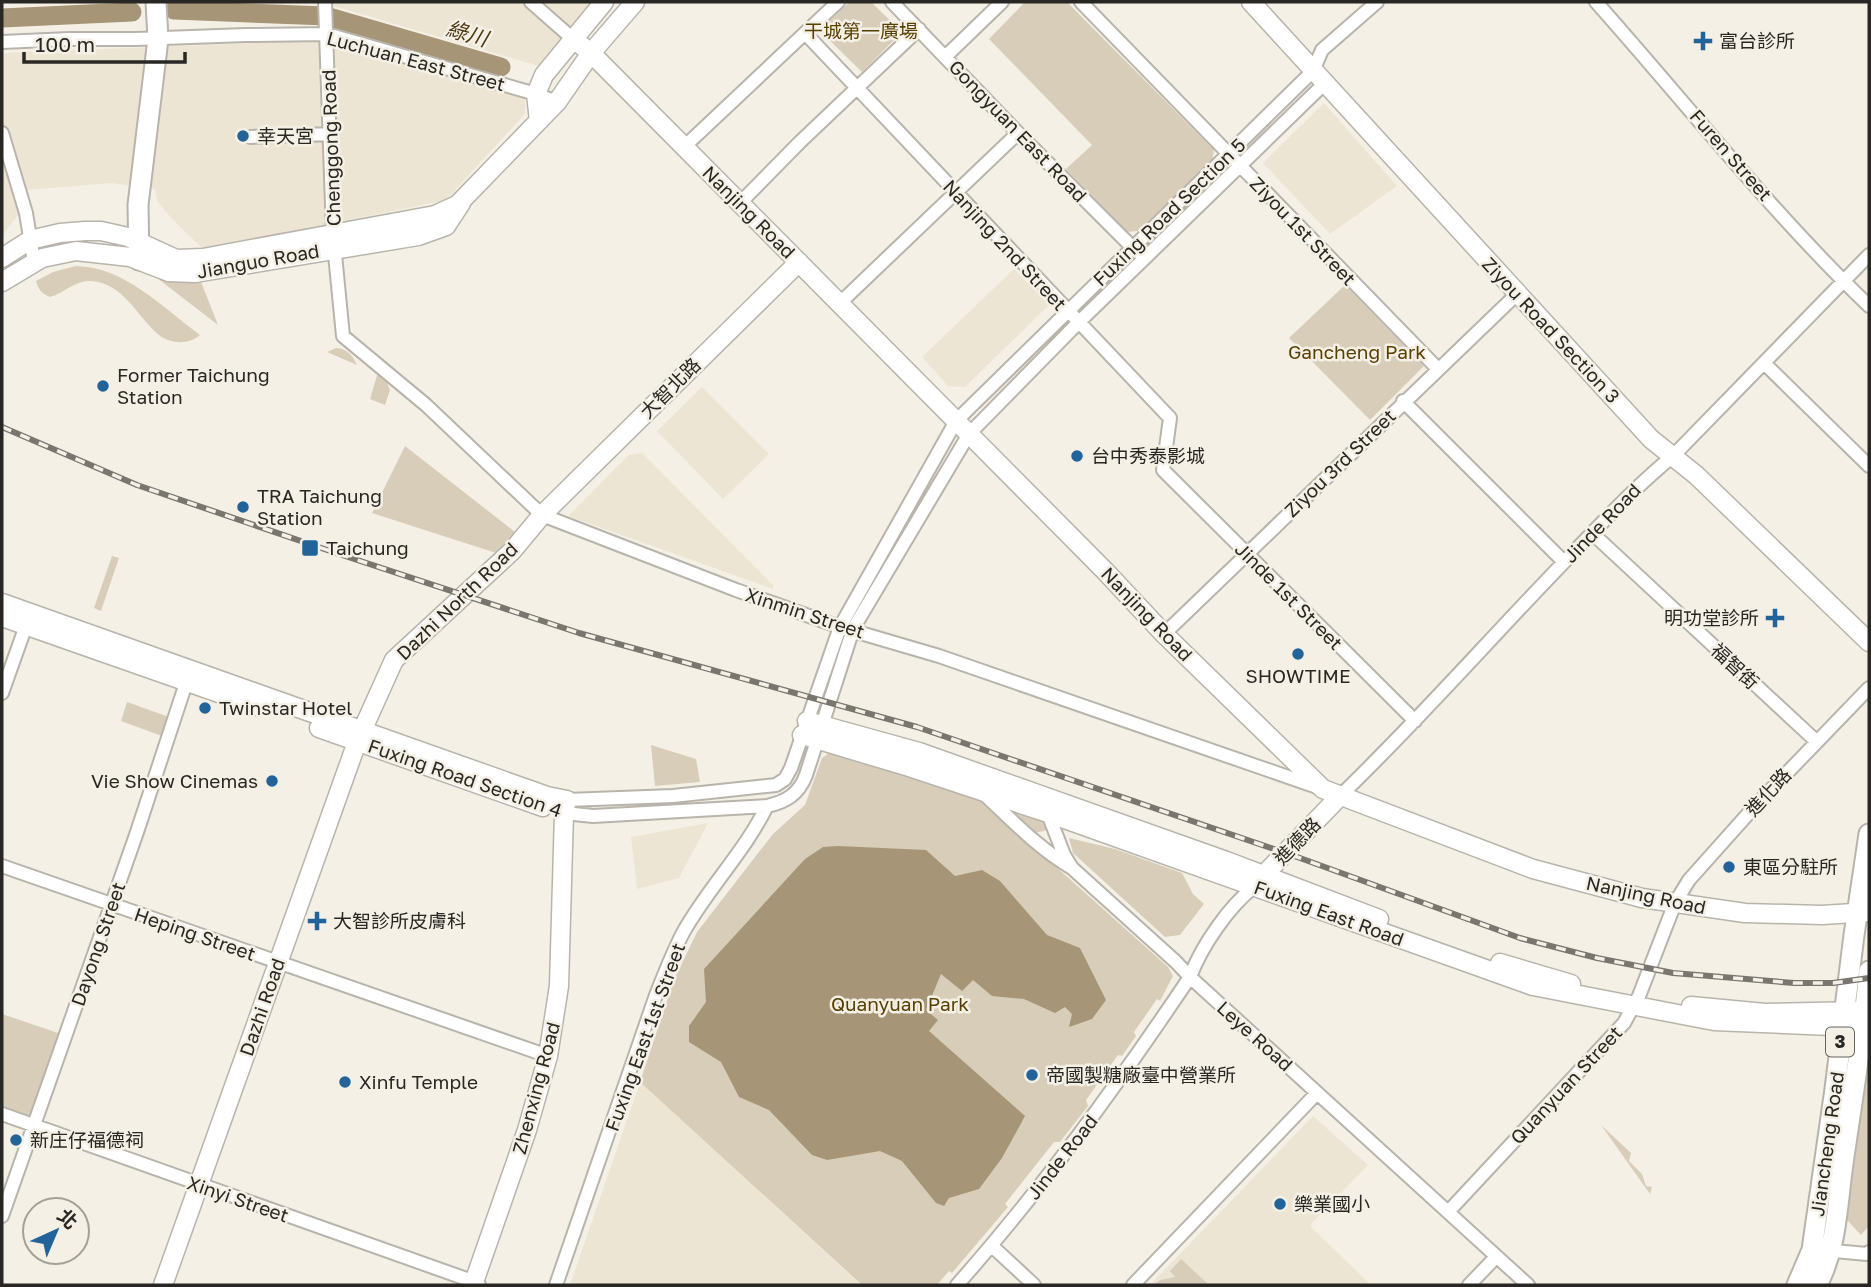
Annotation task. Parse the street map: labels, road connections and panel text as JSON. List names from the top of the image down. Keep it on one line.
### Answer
{"streets":{"main road":["3","Jiancheng Road"],"street":["Luchuan East Street","Gongyuan East Road","Chenggong Road","Furen Street","Nanjing Road","Fuxing Road Section 5","Ziyou 1st Street","Nanjing 2nd Street","Jianguo Road","Ziyou Road Section 3","大智北路","Ziyou 3rd Street","Jinde Road","Jinde 1st Street","Dazhi North Road","Xinmin Street","福智街","Fuxing Road Section 4","進化路","進德路","Fuxing East Road","Heping Street","Dayong Street","Dazhi Road","Leye Road","Fuxing East 1st Street","Quanyuan Street","Zhenxing Road","Xinyi Street"]},"crossings":[["Luchuan East Street","Chenggong Road"],["Luchuan East Street","Jianguo Road"],["Gongyuan East Road","Fuxing Road Section 5"],["Chenggong Road","Jianguo Road"],["Chenggong Road","Xinmin Street"],["Furen Street","Jinde Road"],["Nanjing Road","Fuxing Road Section 5"],["Nanjing Road","Jianguo Road"],["Nanjing Road","大智北路"],["Nanjing Road","Ziyou 3rd Street"],["Nanjing Road","Jinde Road"],["Nanjing Road","Xinmin Street"],["Nanjing Road","Fuxing Road Section 4"],["Nanjing Road","進化路"],["Nanjing Road","進德路"],["Nanjing Road","Quanyuan Street"],["Nanjing Road","Jiancheng Road"],["Fuxing Road Section 5","Ziyou 1st Street"],["Fuxing Road Section 5","Nanjing 2nd Street"],["Fuxing Road Section 5","Ziyou Road Section 3"],["Fuxing Road Section 5","Fuxing Road Section 4"],["Ziyou 1st Street","Ziyou 3rd Street"],["Nanjing 2nd Street","Jinde 1st Street"],["Ziyou Road Section 3","Ziyou 3rd Street"],["Ziyou Road Section 3","Jinde Road"],["大智北路","Dazhi North Road"],["大智北路","Xinmin Street"],["Ziyou 3rd Street","Jinde 1st Street"],["Jinde Road","Jinde 1st Street"],["Jinde Road","福智街"],["Jinde Road","進德路"],["Jinde Road","Fuxing East Road"],["Jinde Road","Leye Road"],["Dazhi North Road","Xinmin Street"],["Dazhi North Road","Fuxing Road Section 4"],["Dazhi North Road","Dazhi Road"],["Xinmin Street","Fuxing Road Section 4"],["福智街","進化路"],["Fuxing Road Section 4","Fuxing East Road"],["Fuxing Road Section 4","Dayong Street"],["Fuxing Road Section 4","Dazhi Road"],["Fuxing Road Section 4","Fuxing East 1st Street"],["Fuxing Road Section 4","Zhenxing Road"],["進化路","Quanyuan Street"],["進德路","Fuxing East Road"],["Fuxing East Road","Leye Road"],["Fuxing East Road","Quanyuan Street"],["Fuxing East Road","Jiancheng Road"],["Heping Street","Dayong Street"],["Heping Street","Dazhi Road"],["Heping Street","Zhenxing Road"],["Dayong Street","Xinyi Street"],["Dazhi Road","Xinyi Street"],["Leye Road","Quanyuan Street"],["Zhenxing Road","Xinyi Street"]],"water":["綠川"],"parks":["干城第一廣場","Gancheng Park","Quanyuan Park"],"places":{"health":["富台診所","明功堂診所","大智診所皮膚科"],"other":["幸天宮","Former Taichung Station","台中秀泰影城","TRA Taichung Station","SHOWTIME","Twinstar Hotel","Vie Show Cinemas","東區分駐所","帝國製糖廠臺中營業所","Xinfu Temple","新庄仔福德祠","樂業國小"],"transit":["Taichung"]},"scale_bar":"100 m","north":"top right"}
